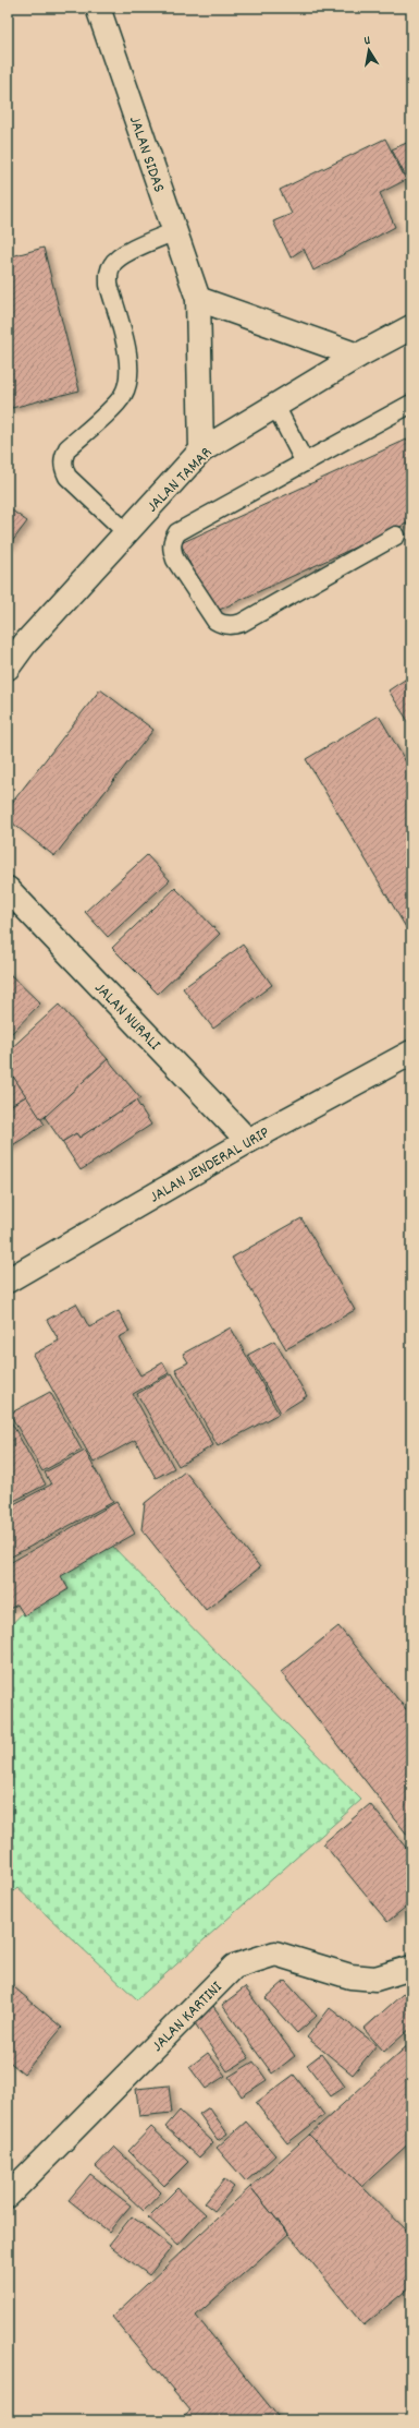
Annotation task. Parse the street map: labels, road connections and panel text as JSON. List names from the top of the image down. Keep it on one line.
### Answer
{"streets":{"street":["JALAN SIDAS","JALAN TAMAR","JALAN NURALI","JALAN JENDERAL URIP","JALAN KARTINI"]},"crossings":[["JALAN SIDAS","JALAN TAMAR"],["JALAN NURALI","JALAN JENDERAL URIP"]],"north":"top"}
